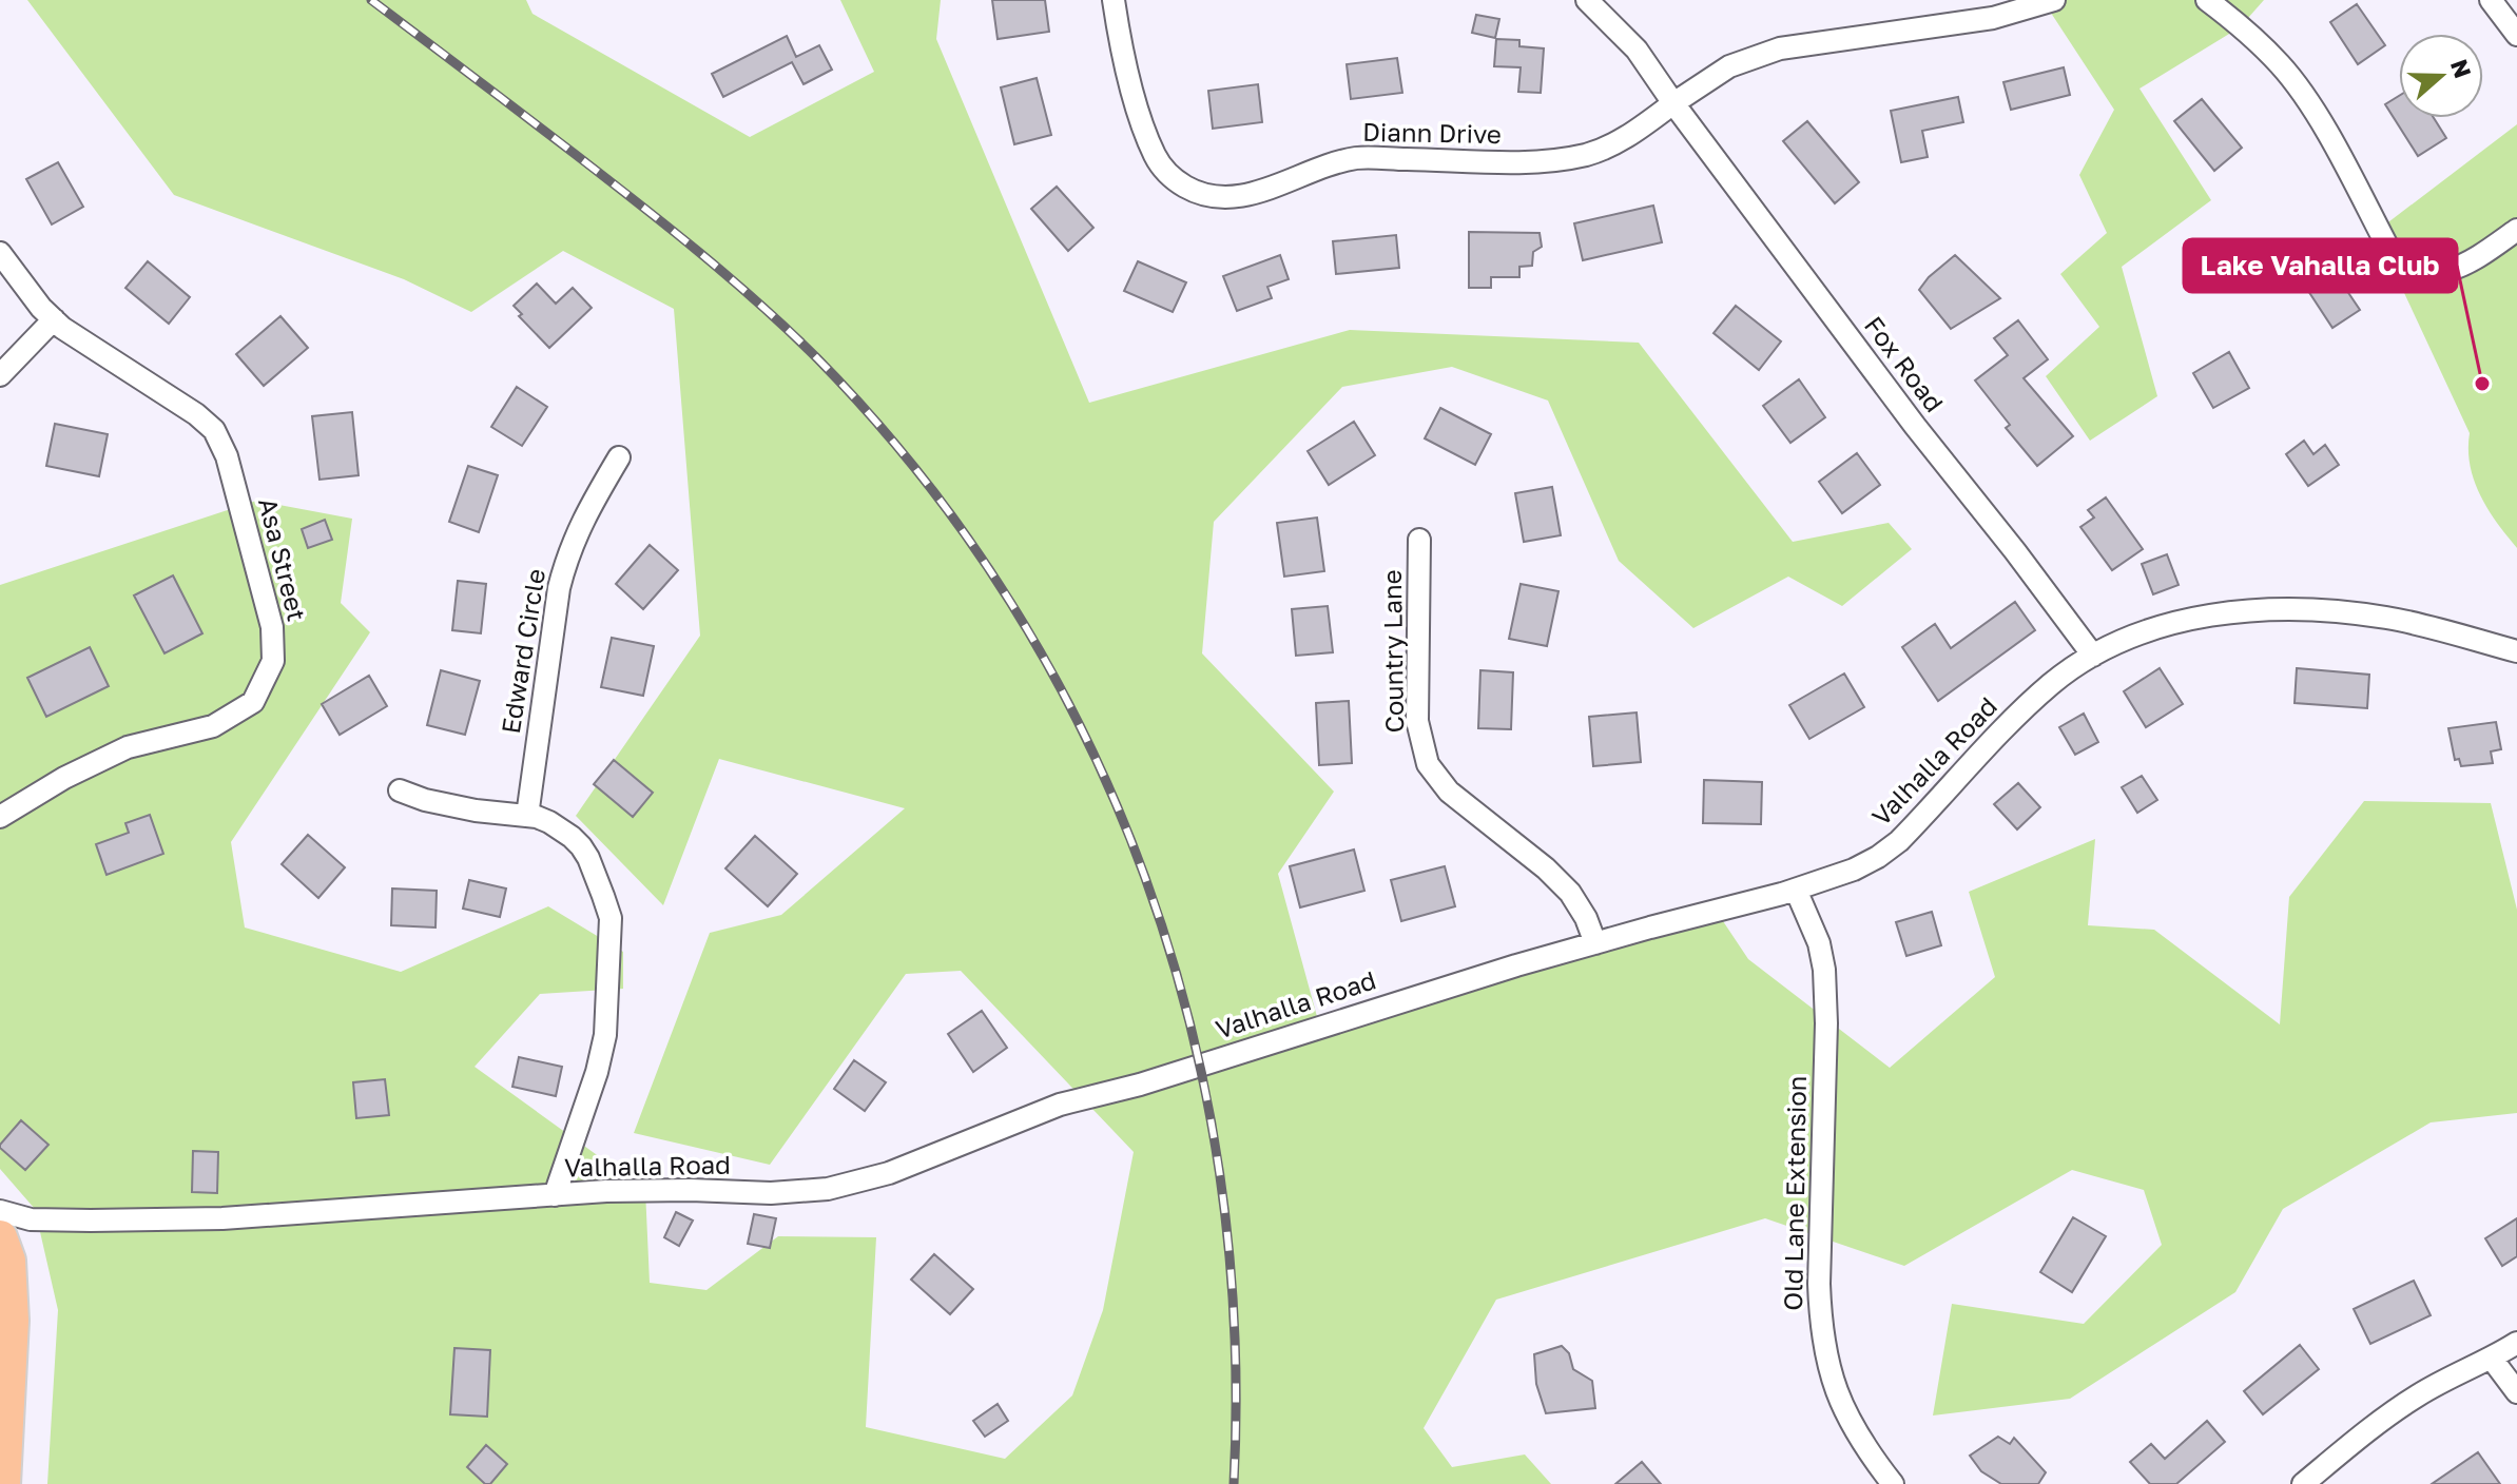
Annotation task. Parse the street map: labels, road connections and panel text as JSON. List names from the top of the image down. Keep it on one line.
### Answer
{"streets":{"street":["Diann Drive","Fox Road","Asa Street","Edward Circle","Country Lane","Valhalla Road","Old Lane Extension"]},"crossings":[["Diann Drive","Fox Road"],["Fox Road","Valhalla Road"],["Country Lane","Valhalla Road"],["Valhalla Road","Old Lane Extension"]],"places":["Lake Vahalla Club"],"north":"right"}
